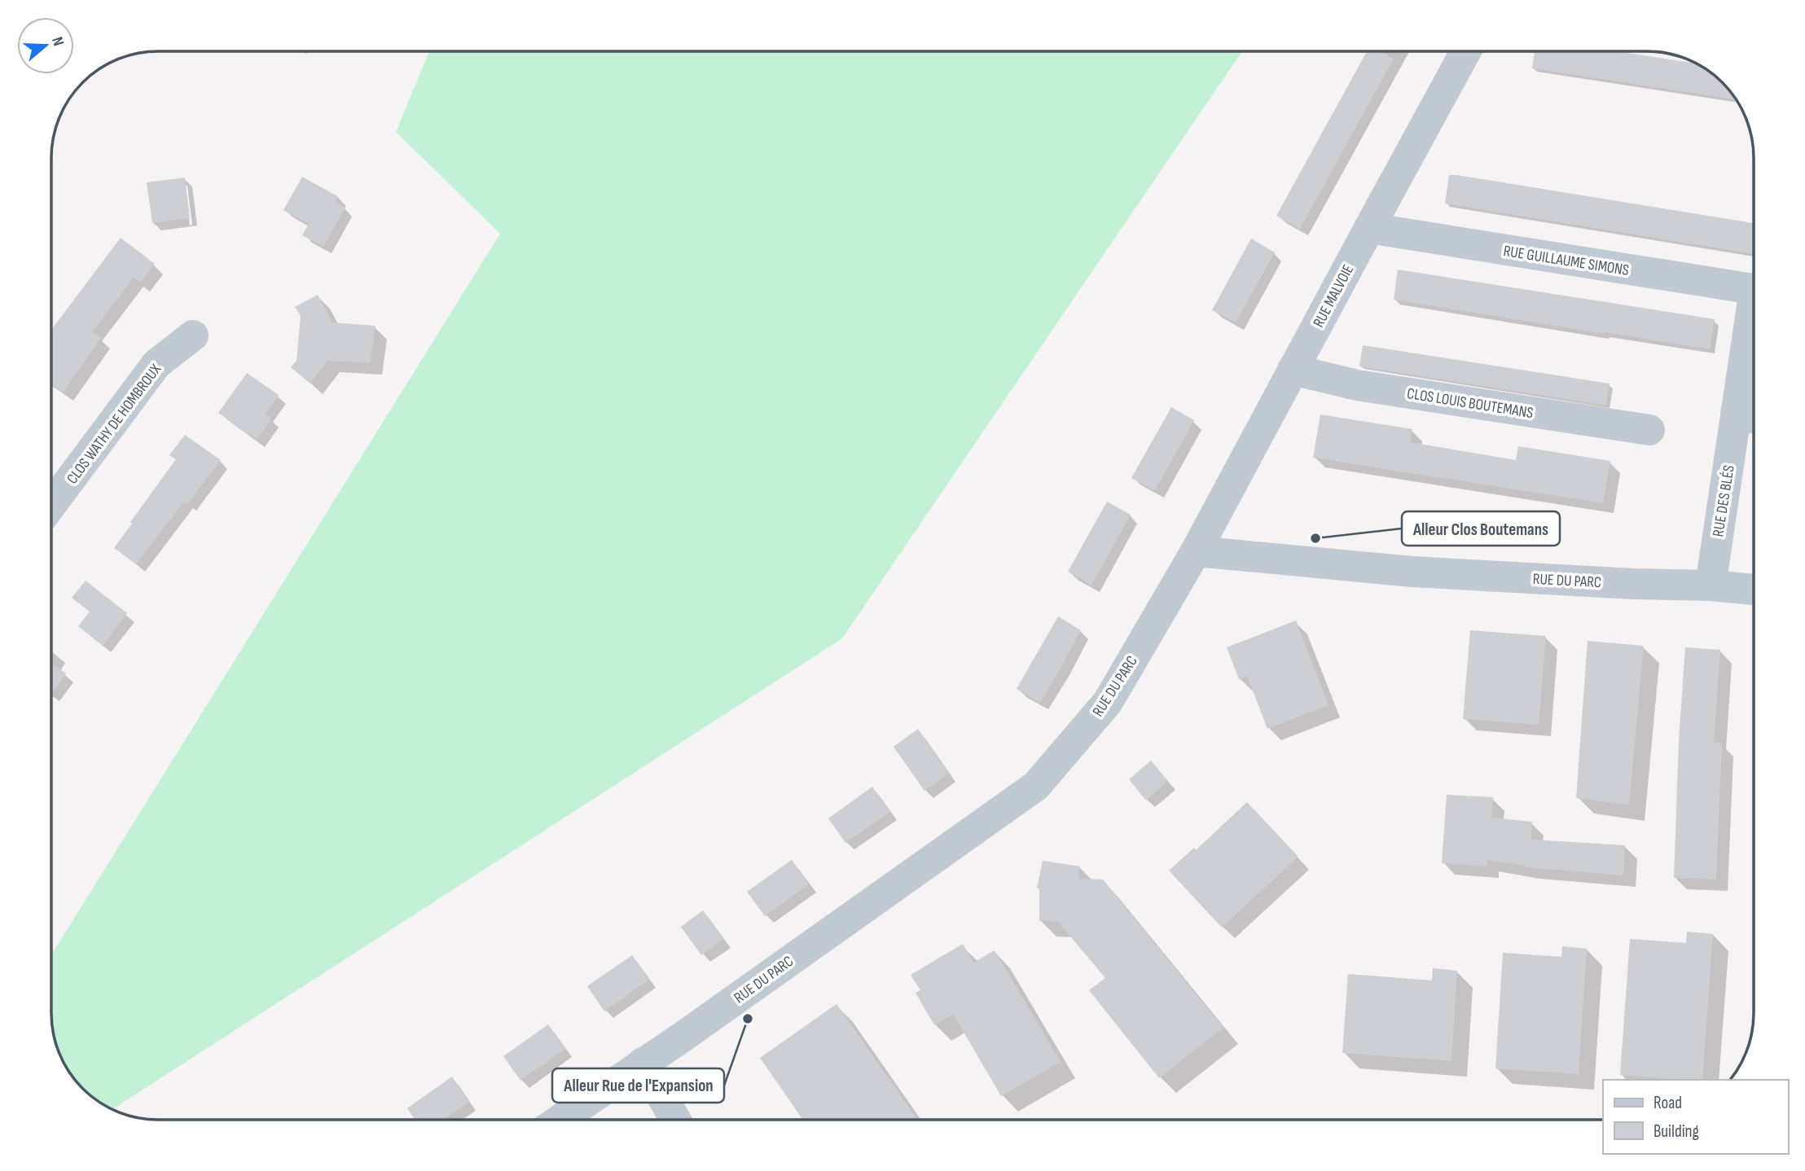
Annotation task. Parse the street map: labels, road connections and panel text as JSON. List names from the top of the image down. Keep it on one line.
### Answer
{"streets":{"street":["RUE GUILLAUME SIMONS","RUE MALVOIE","CLOS LOUIS BOUTEMANS","CLOS WATHY DE HOMBROUX","RUE DES BLÉS","RUE DU PARC"]},"crossings":[["RUE GUILLAUME SIMONS","RUE MALVOIE"],["RUE MALVOIE","CLOS LOUIS BOUTEMANS"],["RUE MALVOIE","RUE DU PARC"],["RUE DES BLÉS","RUE DU PARC"]],"places":["Alleur Clos Boutemans","Alleur Rue de l'Expansion"],"legend":["Road","Building"],"north":"right"}
